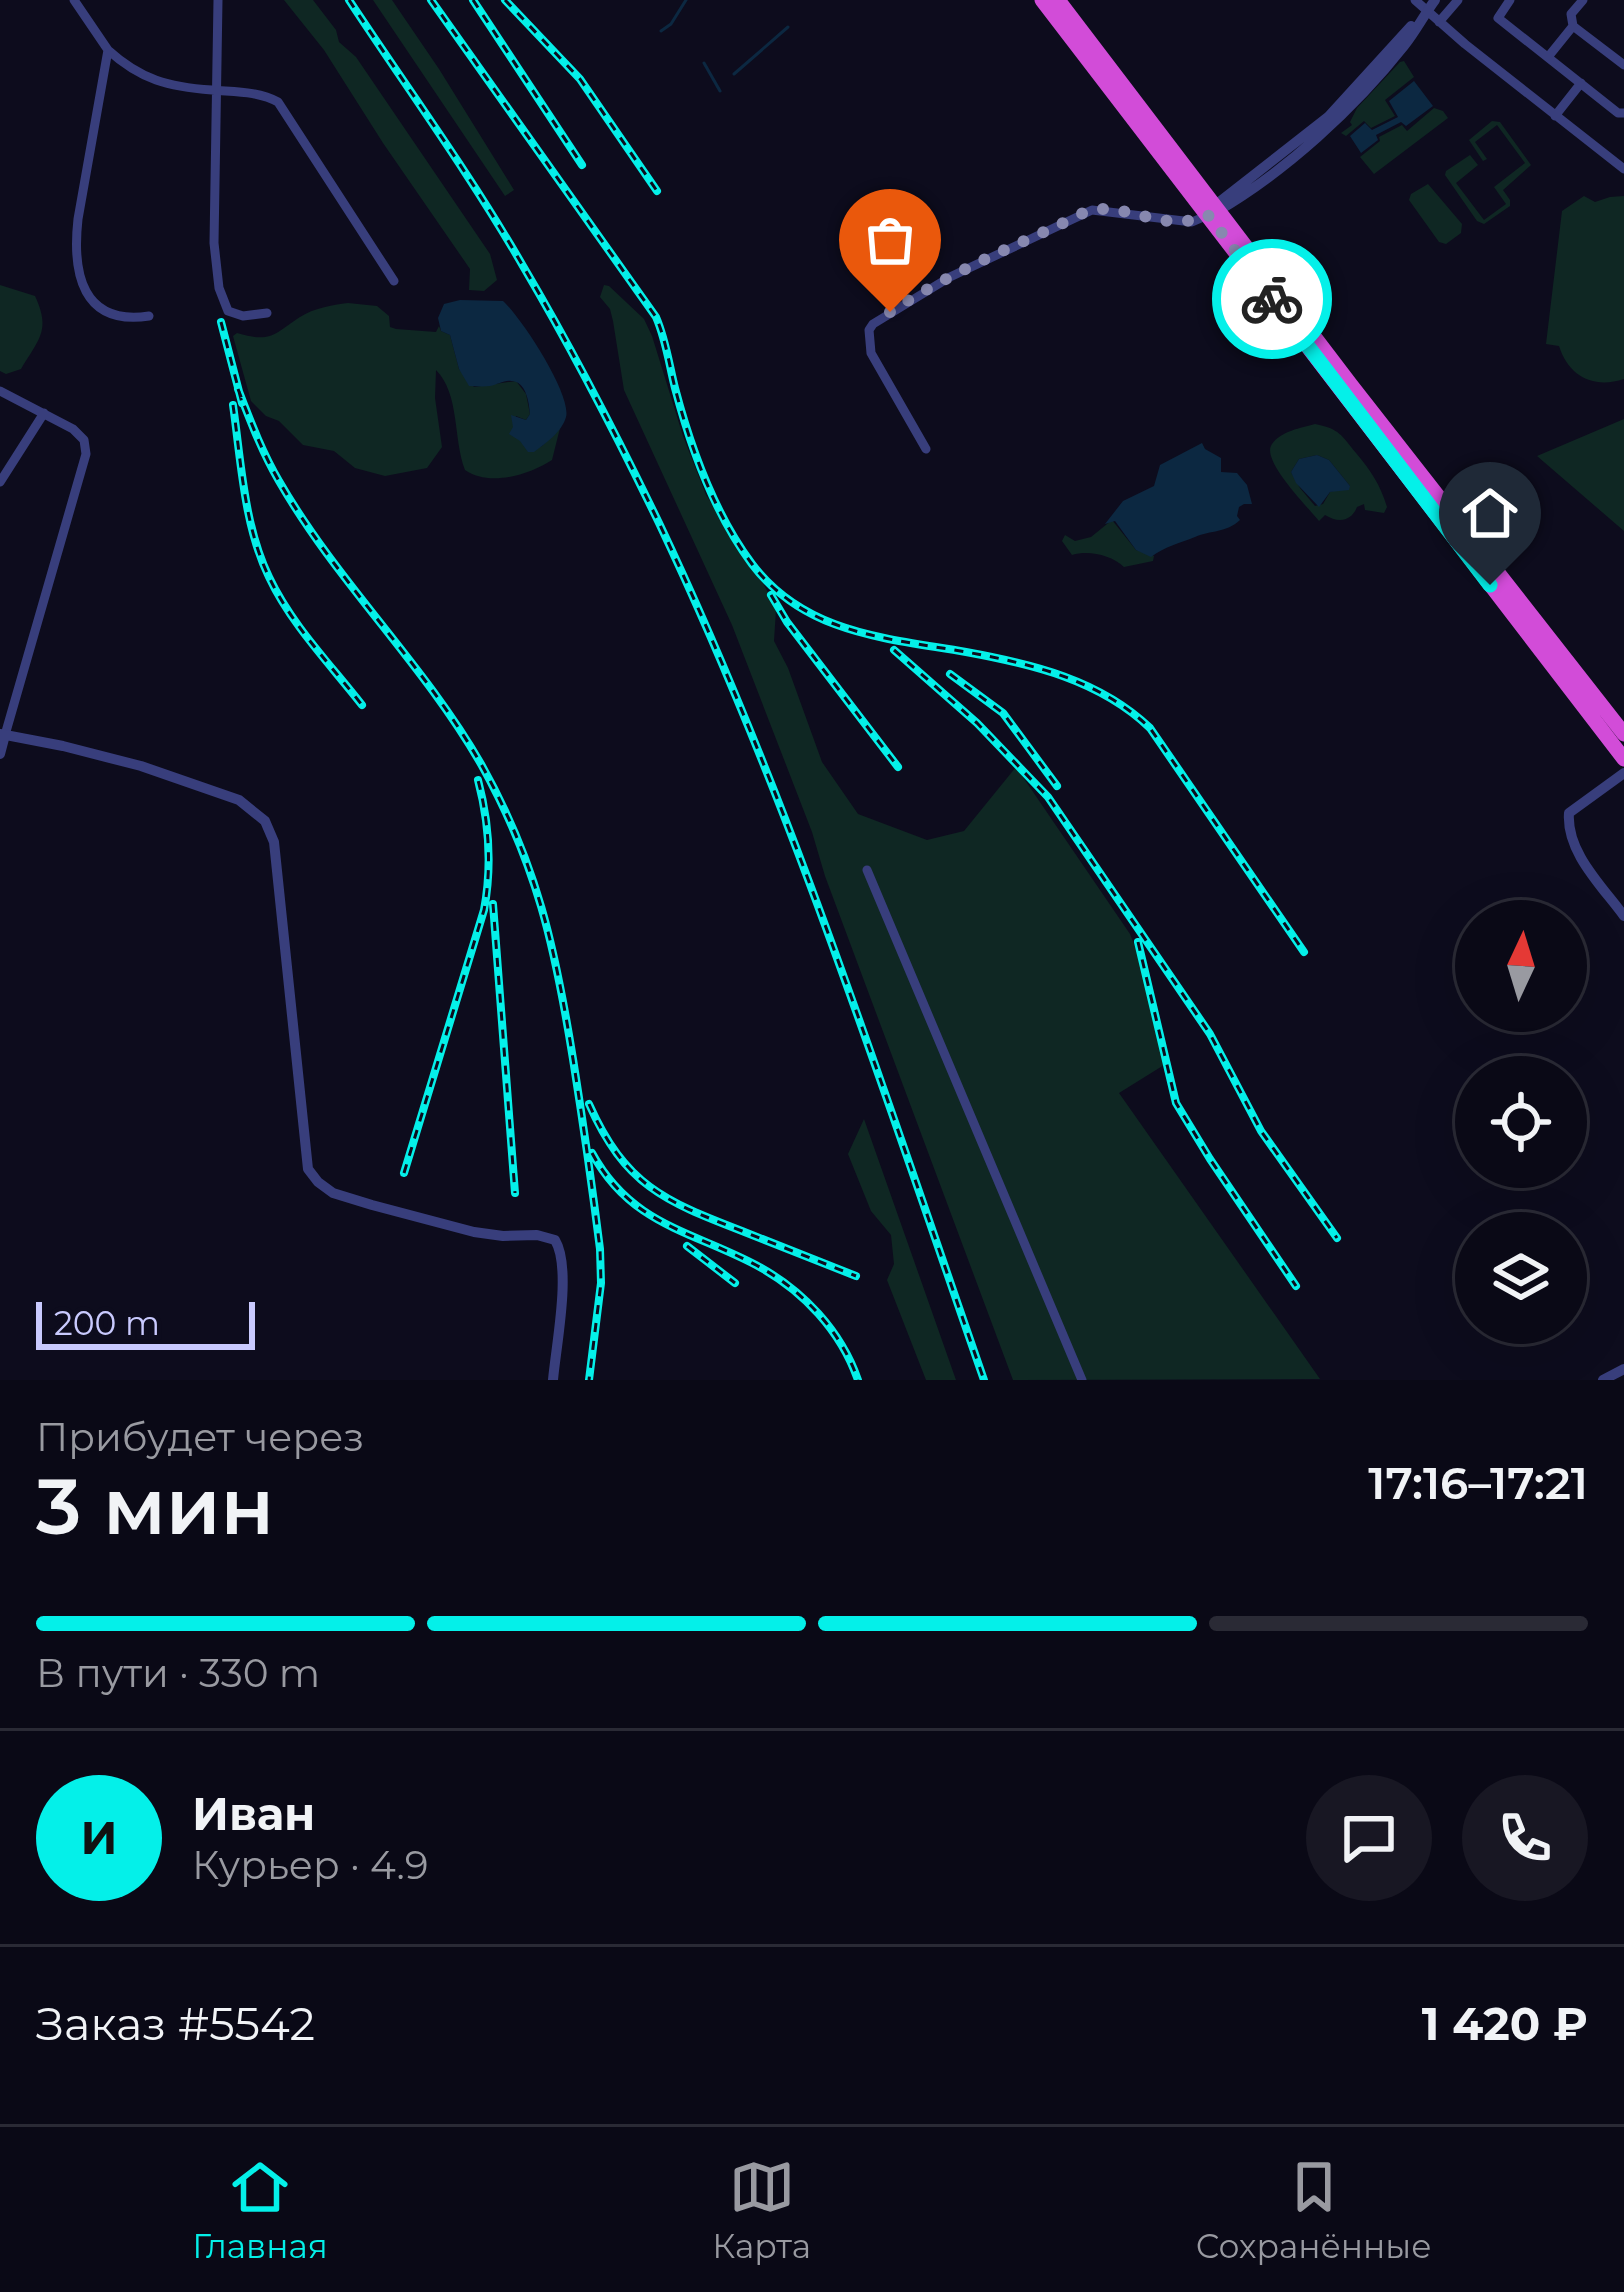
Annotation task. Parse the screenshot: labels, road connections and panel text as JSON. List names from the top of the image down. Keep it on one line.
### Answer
{"scale_bar":"200 m","north":"top","page":{"scale":"200 m","heading":["3 мин","Прибудет через","17:16–17:21"],"panel":["Иван","Курьер · 4.9","Заказ #5542","1 420 ₽"],"bar":"В пути · 330 m","round":"И","tabs":["Главная","Карта","Сохранённые"]}}
